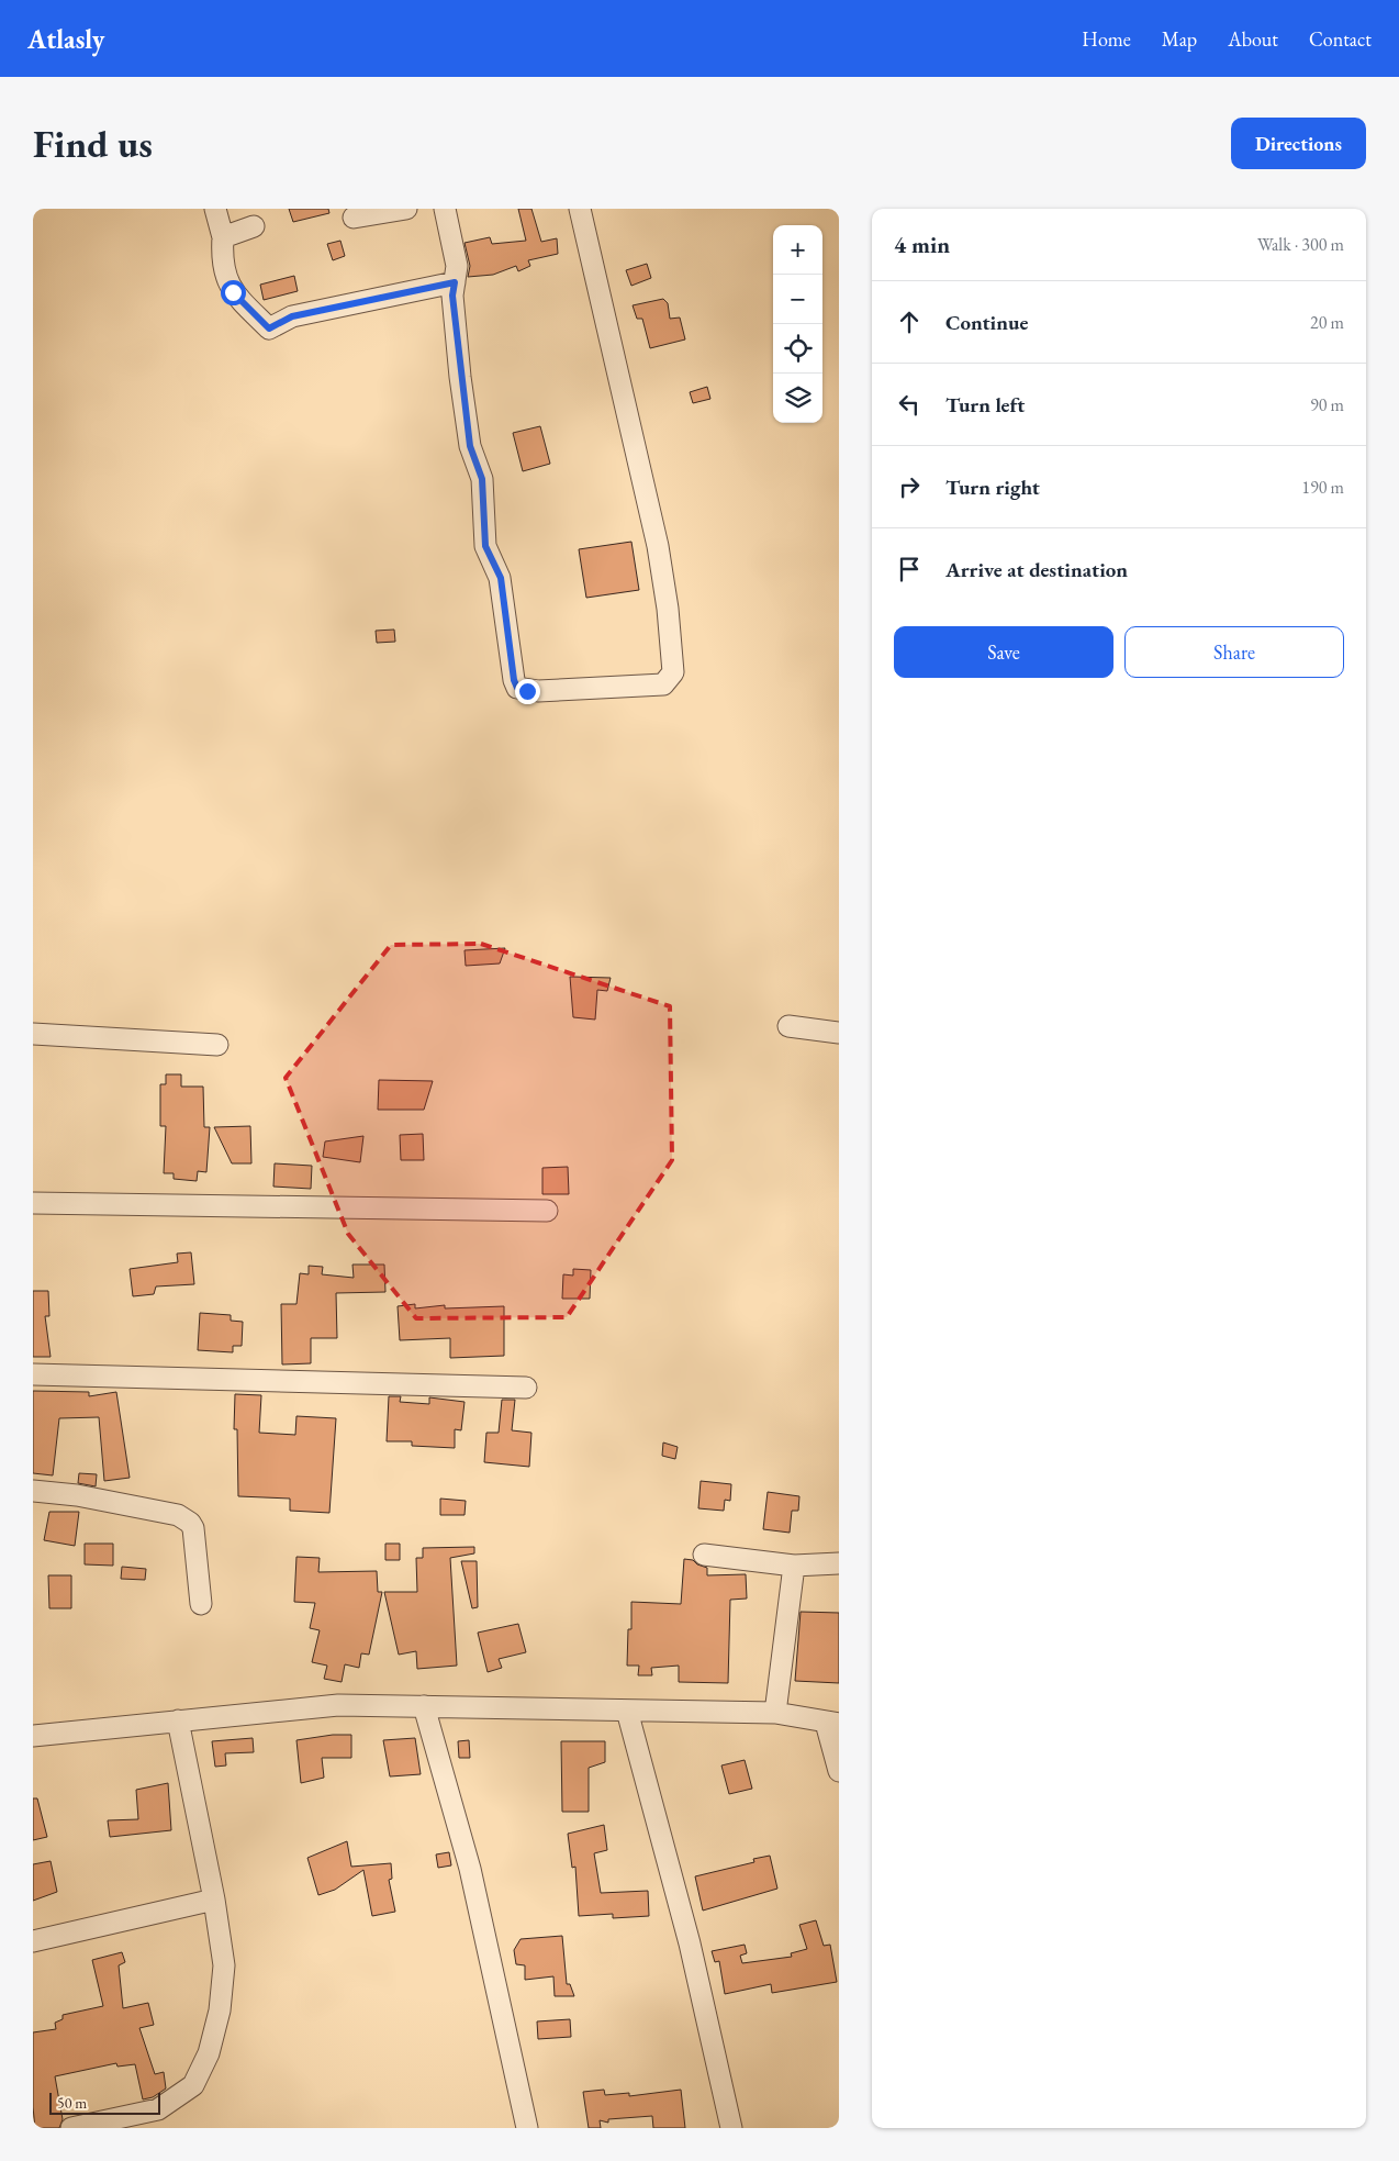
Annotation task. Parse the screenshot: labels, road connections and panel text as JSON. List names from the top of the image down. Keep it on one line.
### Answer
{"scale_bar":"50 m","page":{"header":"Atlasly","nav":["Home","Map","About","Contact"],"buttons":["Directions",["Save","Share"]],"title":"Find us","heading":["4 min","Walk · 300 m"],"map_buttons":["+","−"],"list":[["Continue","20 m"],["Turn left","90 m"],["Turn right","190 m"],"Arrive at destination"],"scale":"50 m"}}
